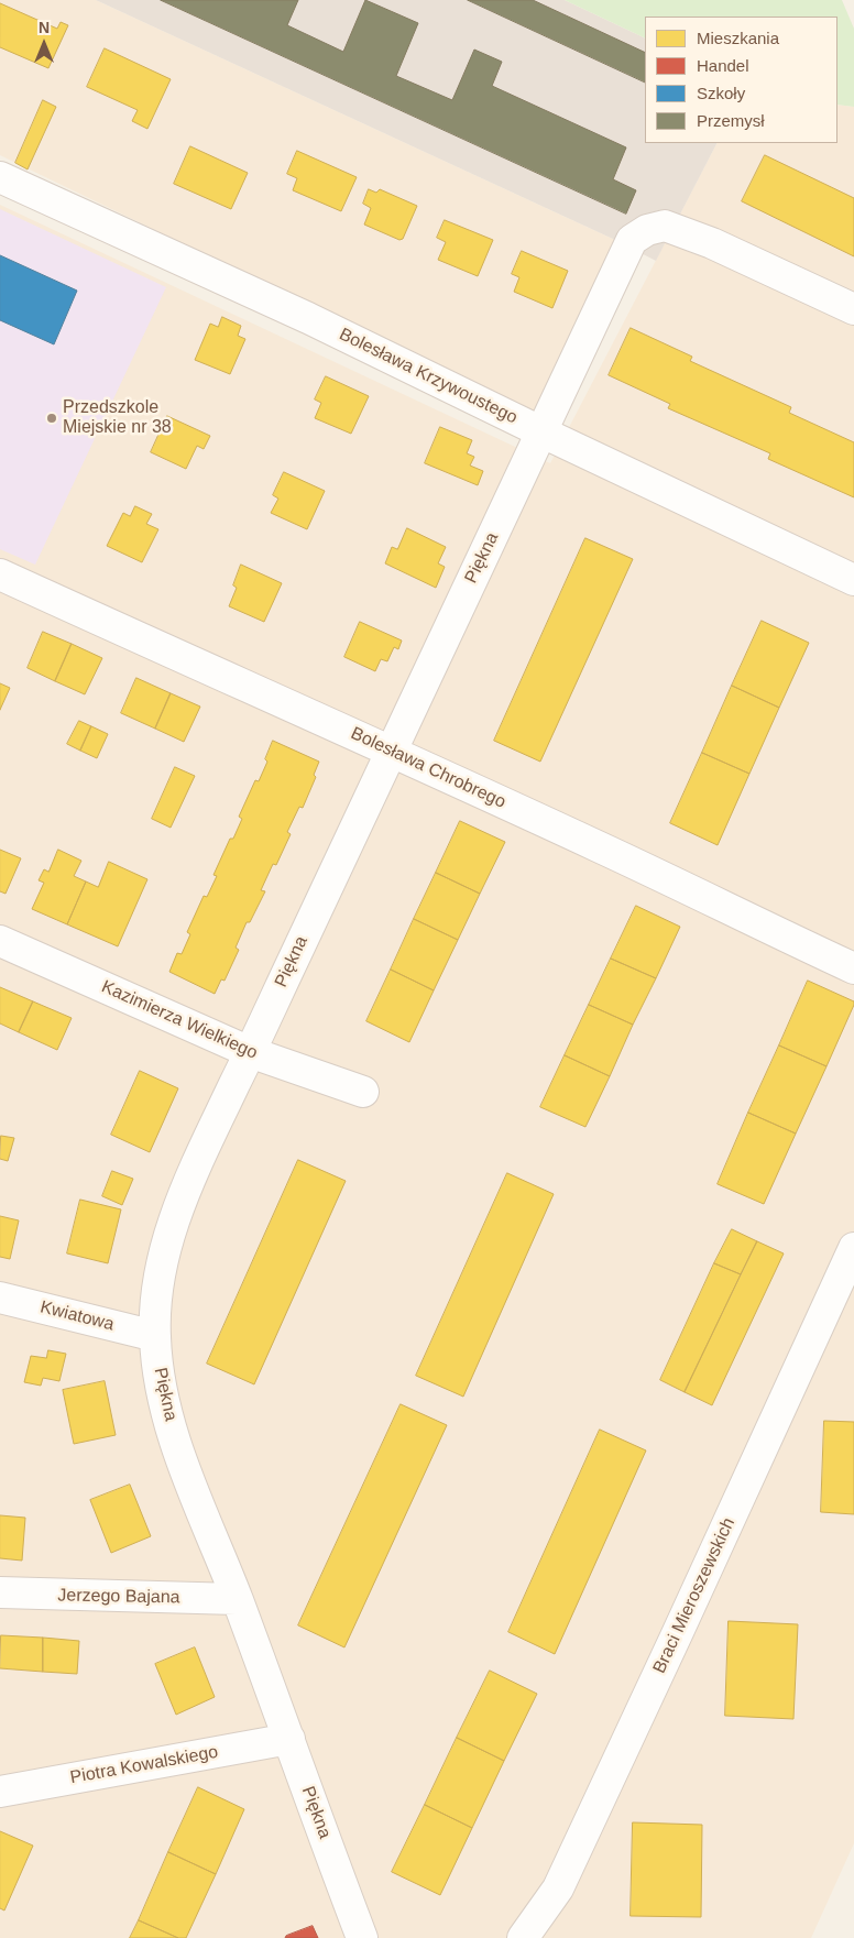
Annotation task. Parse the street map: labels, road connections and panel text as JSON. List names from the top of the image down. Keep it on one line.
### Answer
{"streets":{"street":["Bolesława Krzywoustego","Piękna","Bolesława Chrobrego","Kazimierza Wielkiego","Kwiatowa","Braci Mieroszewskich","Jerzego Bajana","Piotra Kowalskiego"]},"crossings":[["Bolesława Krzywoustego","Piękna"],["Piękna","Bolesława Chrobrego"],["Piękna","Kazimierza Wielkiego"],["Piękna","Kwiatowa"],["Piękna","Jerzego Bajana"],["Piękna","Piotra Kowalskiego"]],"places":["Przedszkole Miejskie nr 38"],"legend":["Mieszkania","Handel","Szkoły","Przemysł"],"north":"top"}
